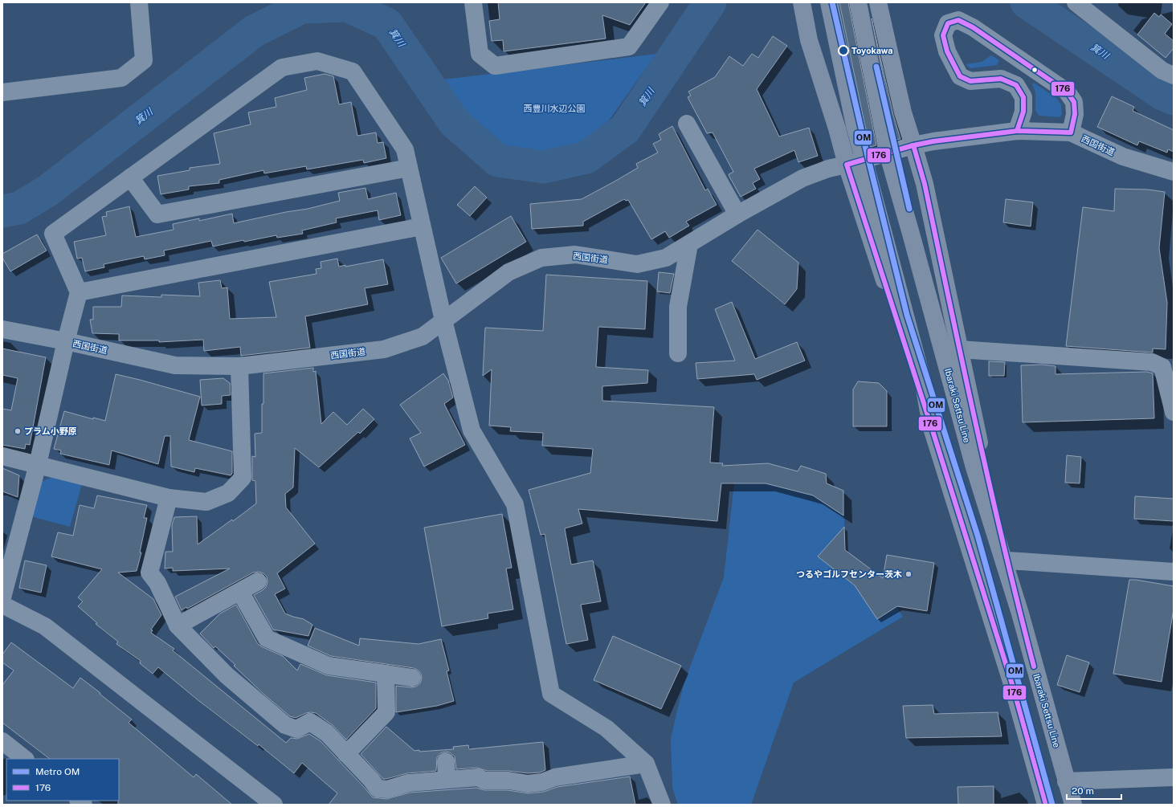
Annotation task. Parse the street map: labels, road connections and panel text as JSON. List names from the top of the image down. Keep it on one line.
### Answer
{"streets":{"main road":["Ibaraki Settsu Line"],"street":["西国街道"]},"crossings":[["西国街道","Ibaraki Settsu Line"]],"water":["箕川"],"parks":["西豊川水辺公園"],"places":["Toyokawa","プラム小野原","つるやゴルフセンター茨木"],"lines":["metro line OM","transit line 176"],"legend":["Metro OM","176"],"scale_bar":"20 m"}
